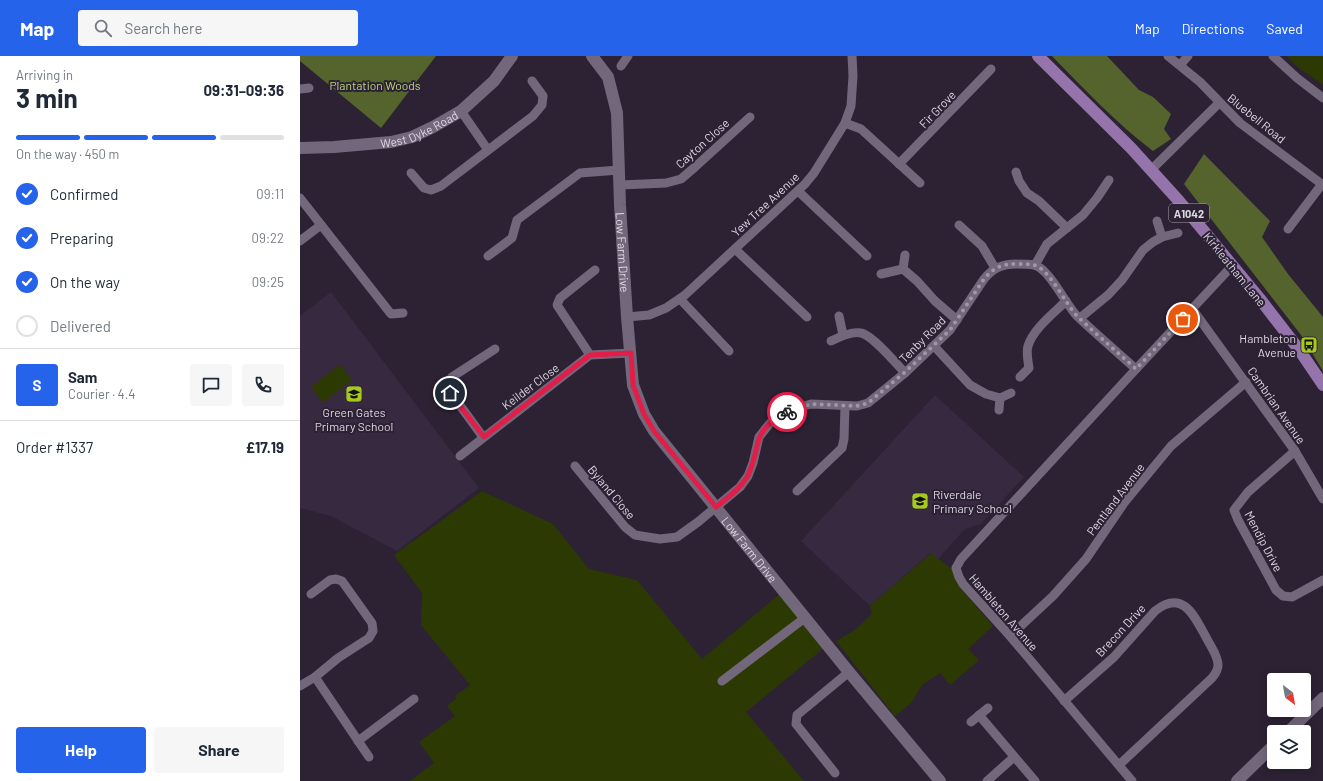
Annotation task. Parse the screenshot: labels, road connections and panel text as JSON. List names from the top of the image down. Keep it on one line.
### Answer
{"streets":{"main road":["A1042","Kirkleatham Lane"],"street":["Fir Grove","Bluebell Road","West Dyke Road","Cayton Close","Yew Tree Avenue","Low Farm Drive","Tenby Road","Keilder Close","Cambrian Avenue","Byland Close","Pentland Avenue","Mendip Drive","Hambleton Avenue","Brecon Drive"]},"crossings":[["Cayton Close","Low Farm Drive"],["Yew Tree Avenue","Low Farm Drive"],["Low Farm Drive","Tenby Road"],["Low Farm Drive","Byland Close"],["Kirkleatham Lane","Hambleton Avenue"],["Tenby Road","Byland Close"],["Cambrian Avenue","Pentland Avenue"],["Cambrian Avenue","Mendip Drive"],["Cambrian Avenue","Hambleton Avenue"],["Pentland Avenue","Hambleton Avenue"],["Hambleton Avenue","Brecon Drive"]],"parks":["Plantation Woods"],"places":{"bus stop":["Hambleton Avenue"],"school or university":["Green Gates Primary School","Riverdale Primary School"]},"north":"bottom right","page":{"header":"Map","search":"Search here","nav":["Map","Directions","Saved"],"heading":["3 min","Arriving in","09:31–09:36"],"panel":["Sam","Courier · 4.4","Order #1337","£17.19"],"bar":"On the way · 450 m","list":[["Confirmed","09:11"],["Preparing","09:22"],["On the way","09:25"],"Delivered"],"round":"S","buttons":["Help","Share"]}}
